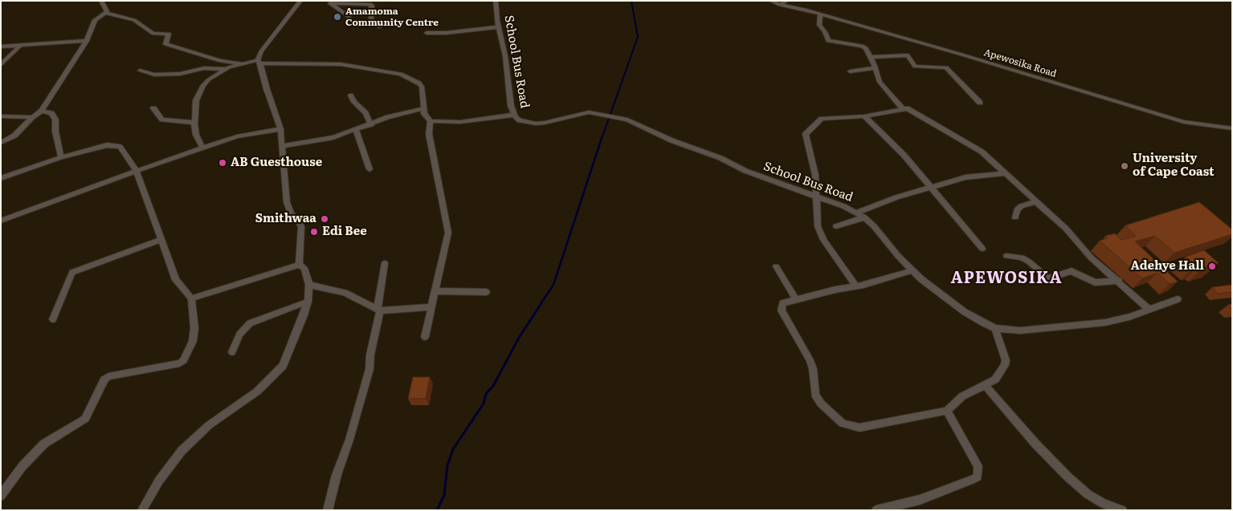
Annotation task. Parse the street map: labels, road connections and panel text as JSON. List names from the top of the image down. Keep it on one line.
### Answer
{"streets":{"street":["School Bus Road","Apewosika Road"]},"districts":["APEWOSIKA"],"places":["Amamoma Community Centre","AB Guesthouse","University of Cape Coast","Smithwaa","Edi Bee","Adehye Hall"]}
